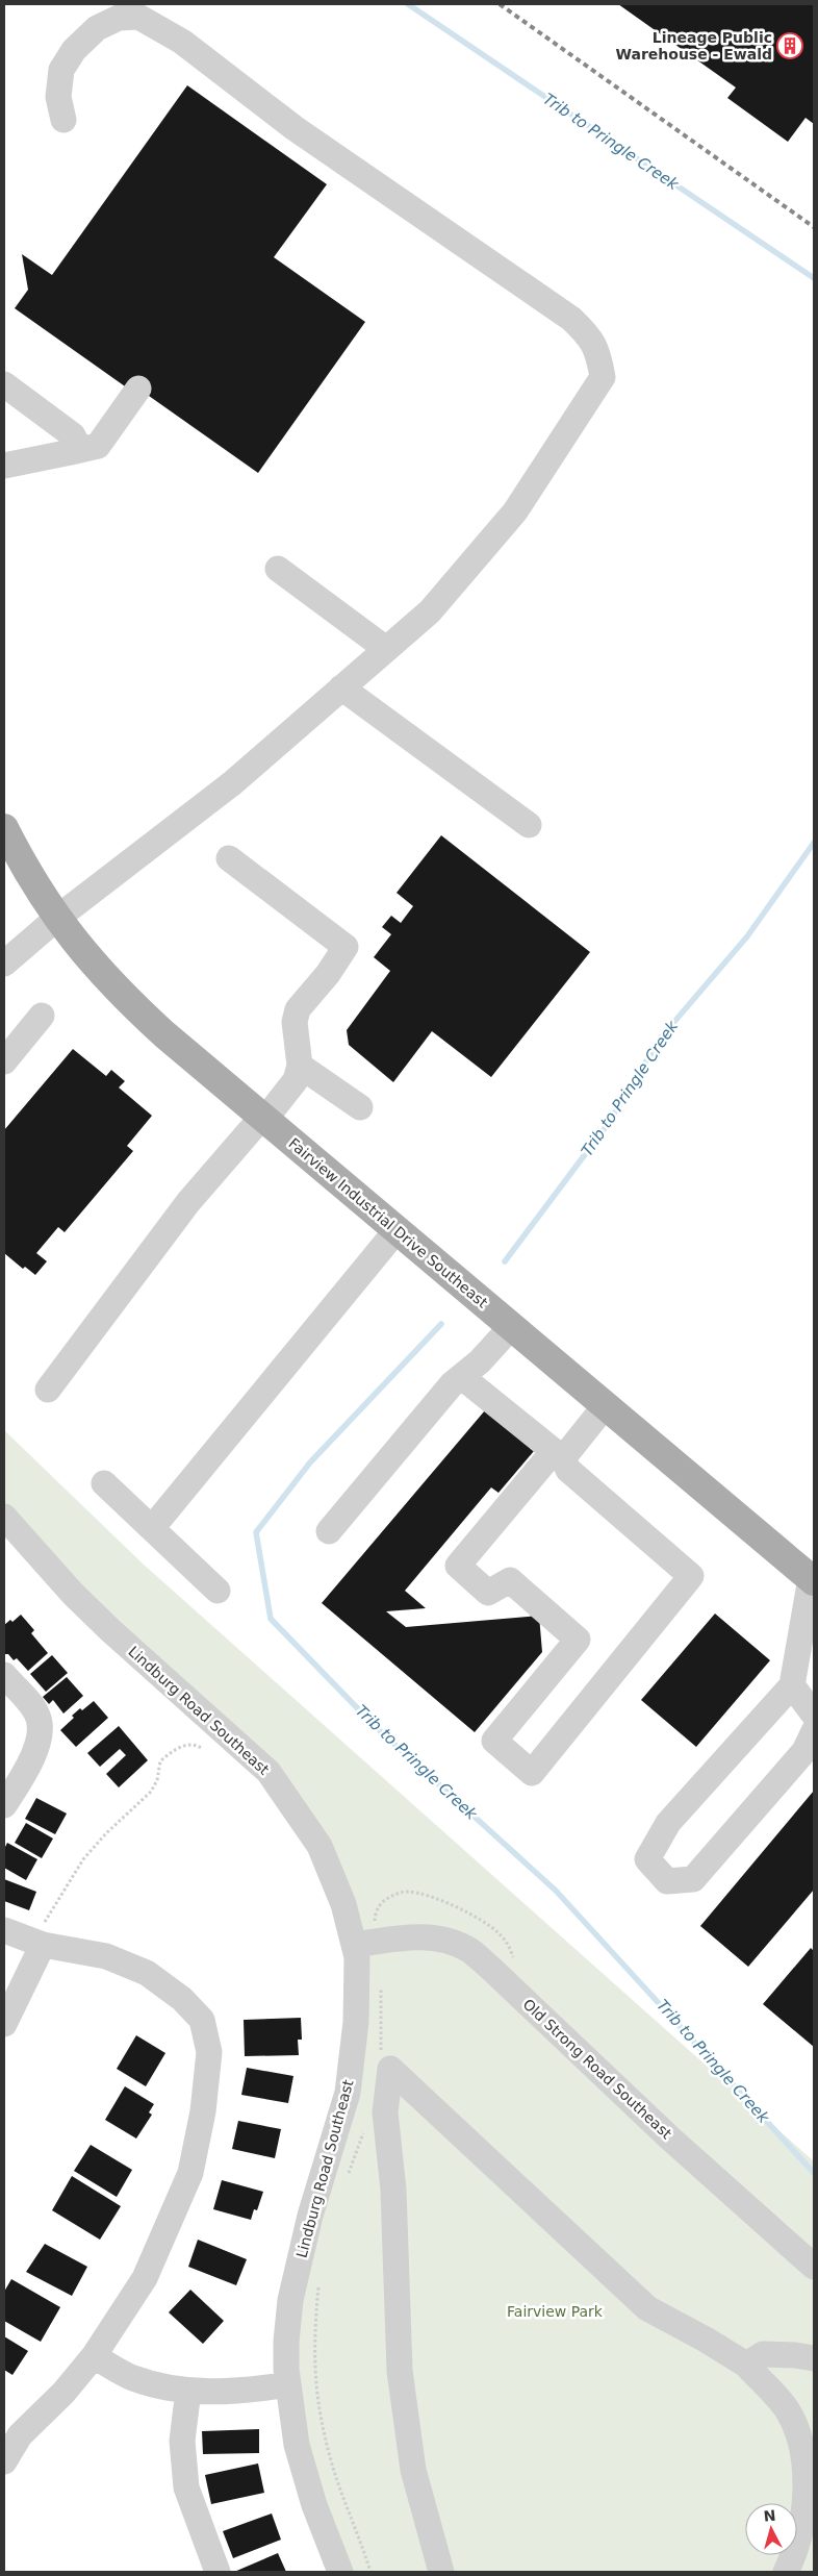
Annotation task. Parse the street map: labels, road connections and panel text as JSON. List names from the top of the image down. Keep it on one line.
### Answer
{"streets":{"main road":["Fairview Industrial Drive Southeast"],"street":["Lindburg Road Southeast","Old Strong Road Southeast"]},"crossings":[["Lindburg Road Southeast","Old Strong Road Southeast"]],"water":["Trib to Pringle Creek"],"parks":["Fairview Park"],"places":{"building":["Lineage Public Warehouse - Ewald"]},"north":"top"}
